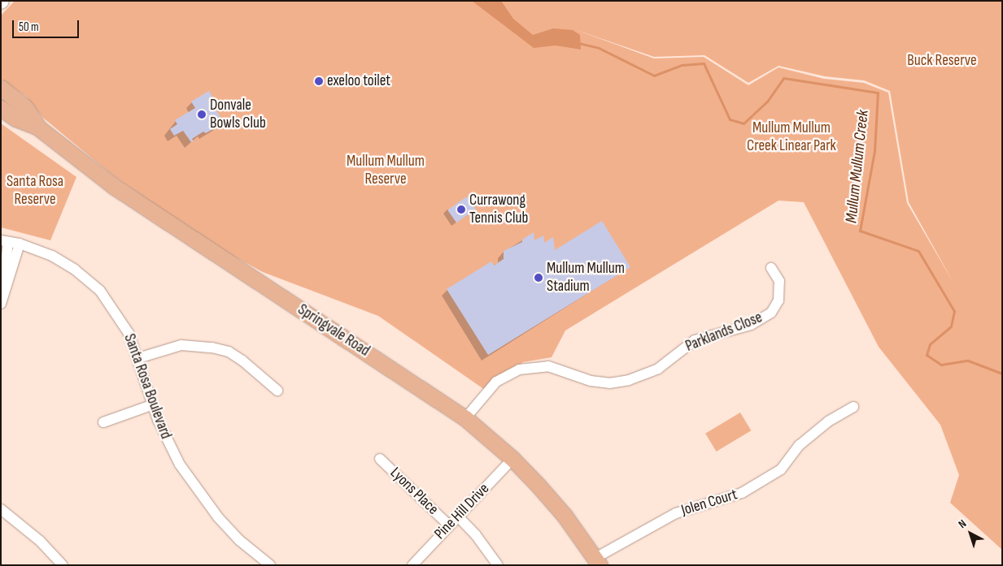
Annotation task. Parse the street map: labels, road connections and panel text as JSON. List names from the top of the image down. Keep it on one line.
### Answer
{"streets":{"main road":["Springvale Road"],"street":["Parklands Close","Santa Rosa Boulevard","Lyons Place","Jolen Court","Pine Hill Drive"]},"crossings":[["Springvale Road","Parklands Close"],["Springvale Road","Jolen Court"],["Springvale Road","Pine Hill Drive"],["Lyons Place","Pine Hill Drive"]],"water":["Mullum Mullum Creek"],"parks":["Buck Reserve","Mullum Mullum Creek Linear Park","Mullum Mullum Reserve","Santa Rosa Reserve"],"places":["exeloo toilet","Donvale Bowls Club","Currawong Tennis Club","Mullum Mullum Stadium"],"scale_bar":"50 m","north":"top left"}
